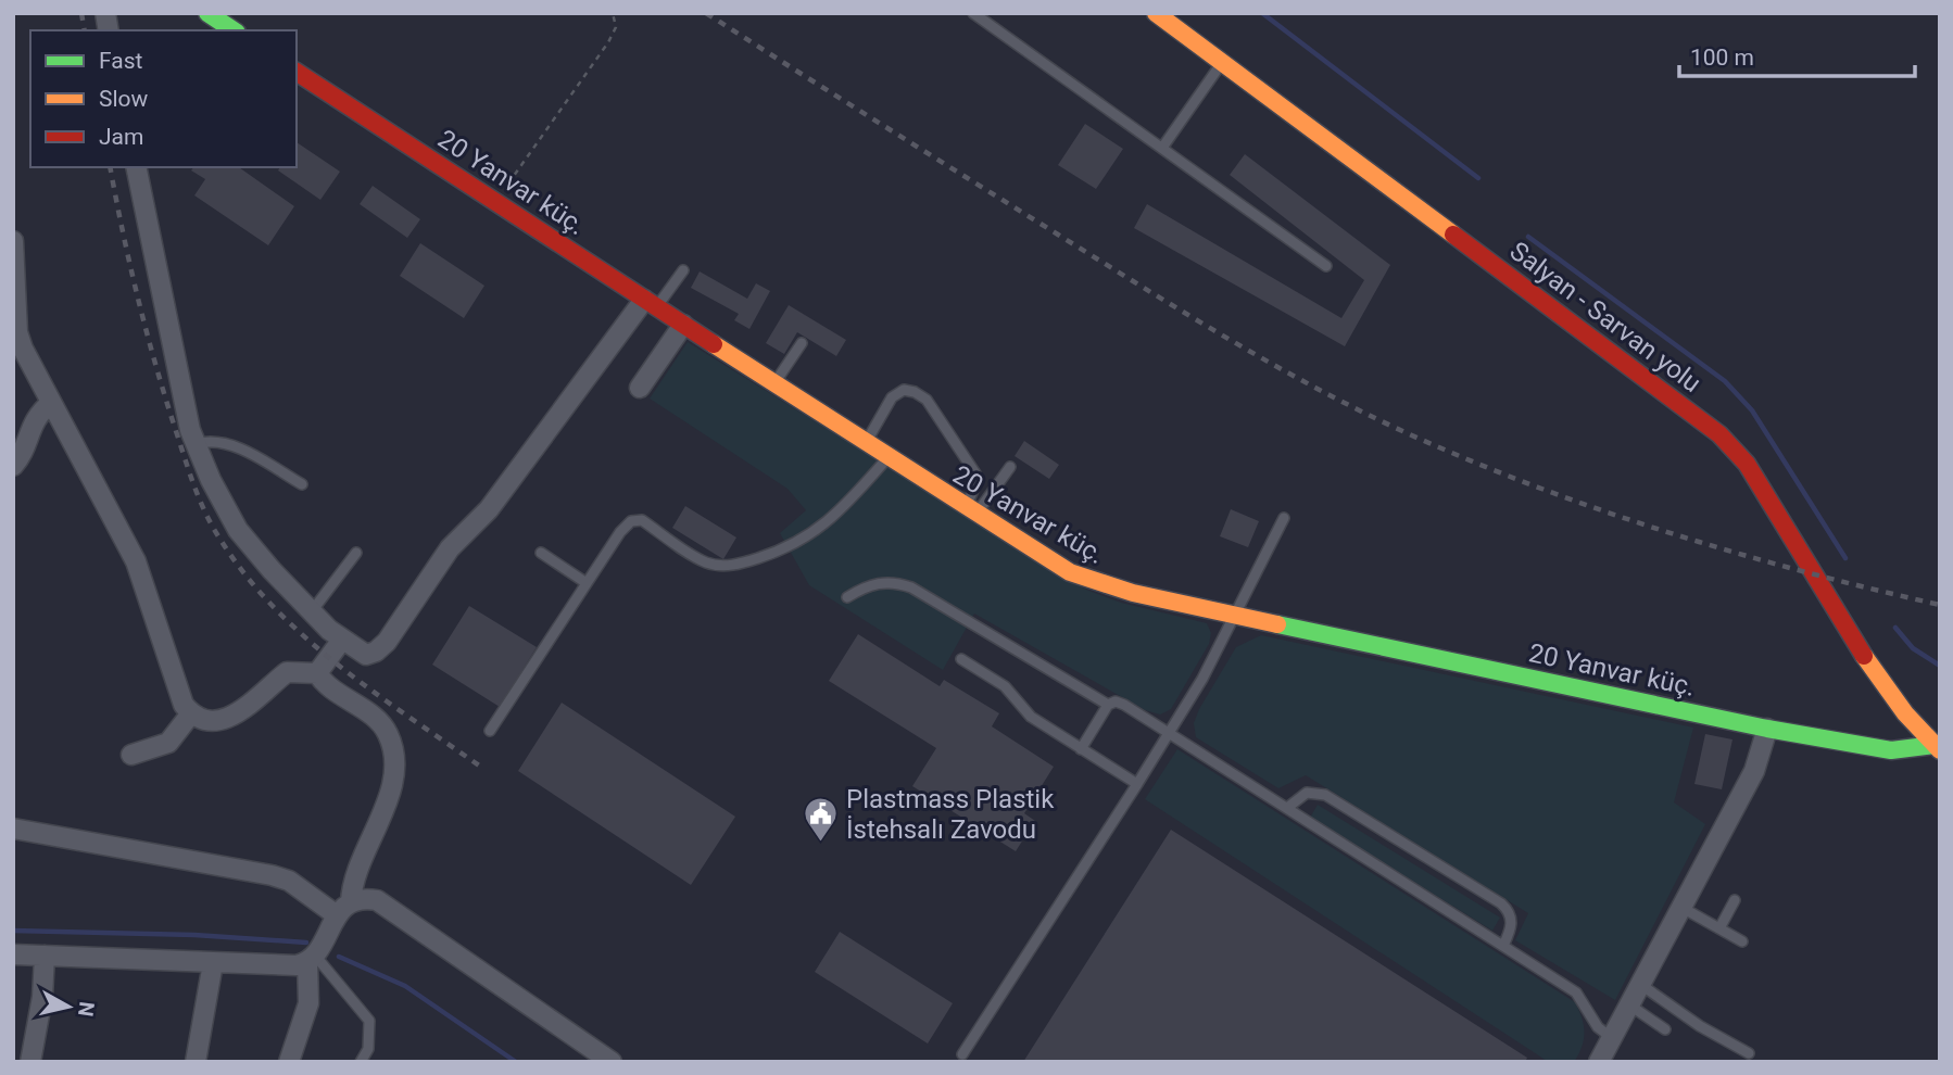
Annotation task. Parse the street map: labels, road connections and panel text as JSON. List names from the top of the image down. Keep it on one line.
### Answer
{"streets":{"street":["20 Yanvar küç.","Salyan - Sarvan yolu"]},"crossings":[["20 Yanvar küç.","Salyan - Sarvan yolu"]],"places":{"public building":["Plastmass Plastik İstehsalı Zavodu"]},"legend":["Fast","Slow","Jam"],"scale_bar":"100 m","north":"right"}
